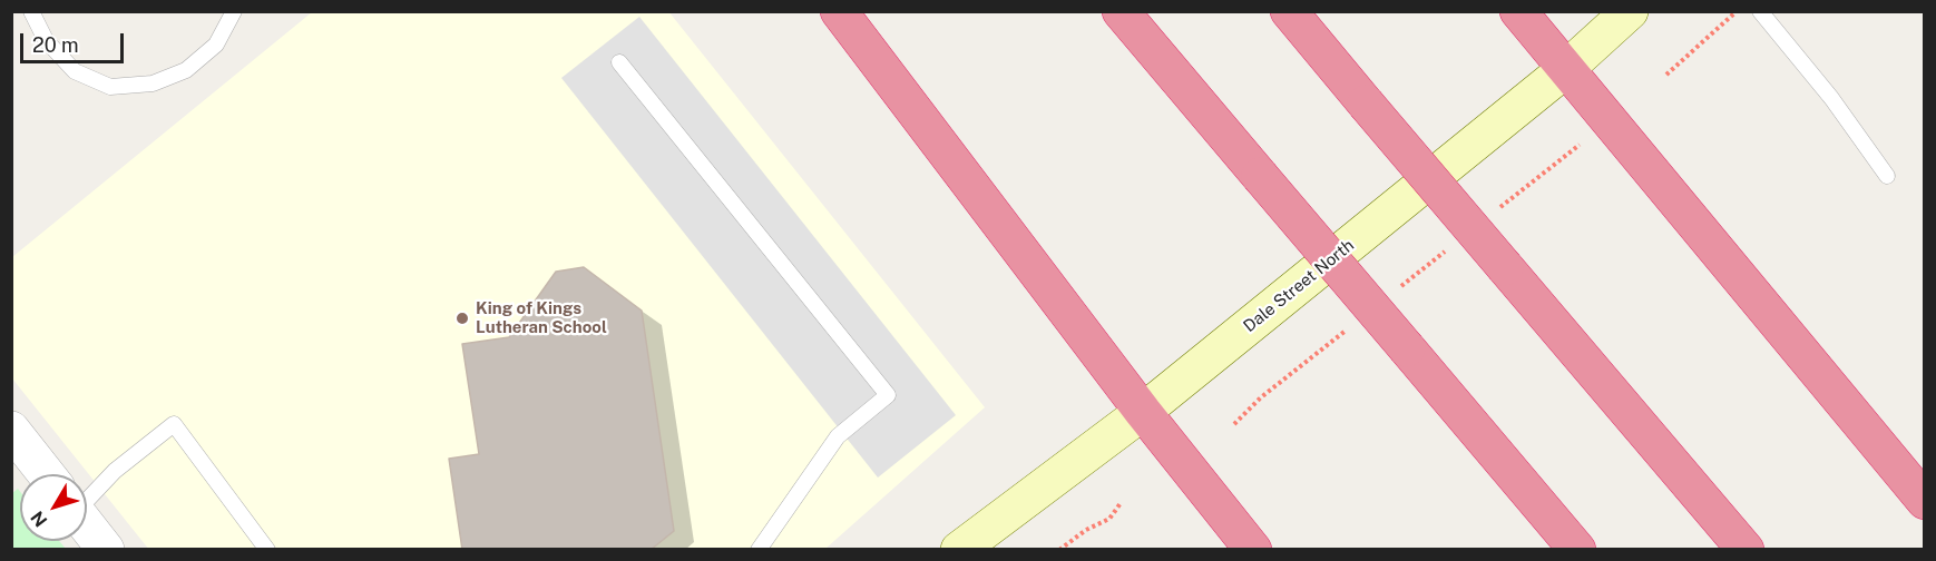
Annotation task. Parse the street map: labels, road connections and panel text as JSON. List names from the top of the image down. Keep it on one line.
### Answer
{"streets":{"main road":["Dale Street North"]},"places":["King of Kings Lutheran School"],"scale_bar":"20 m","north":"bottom left"}
